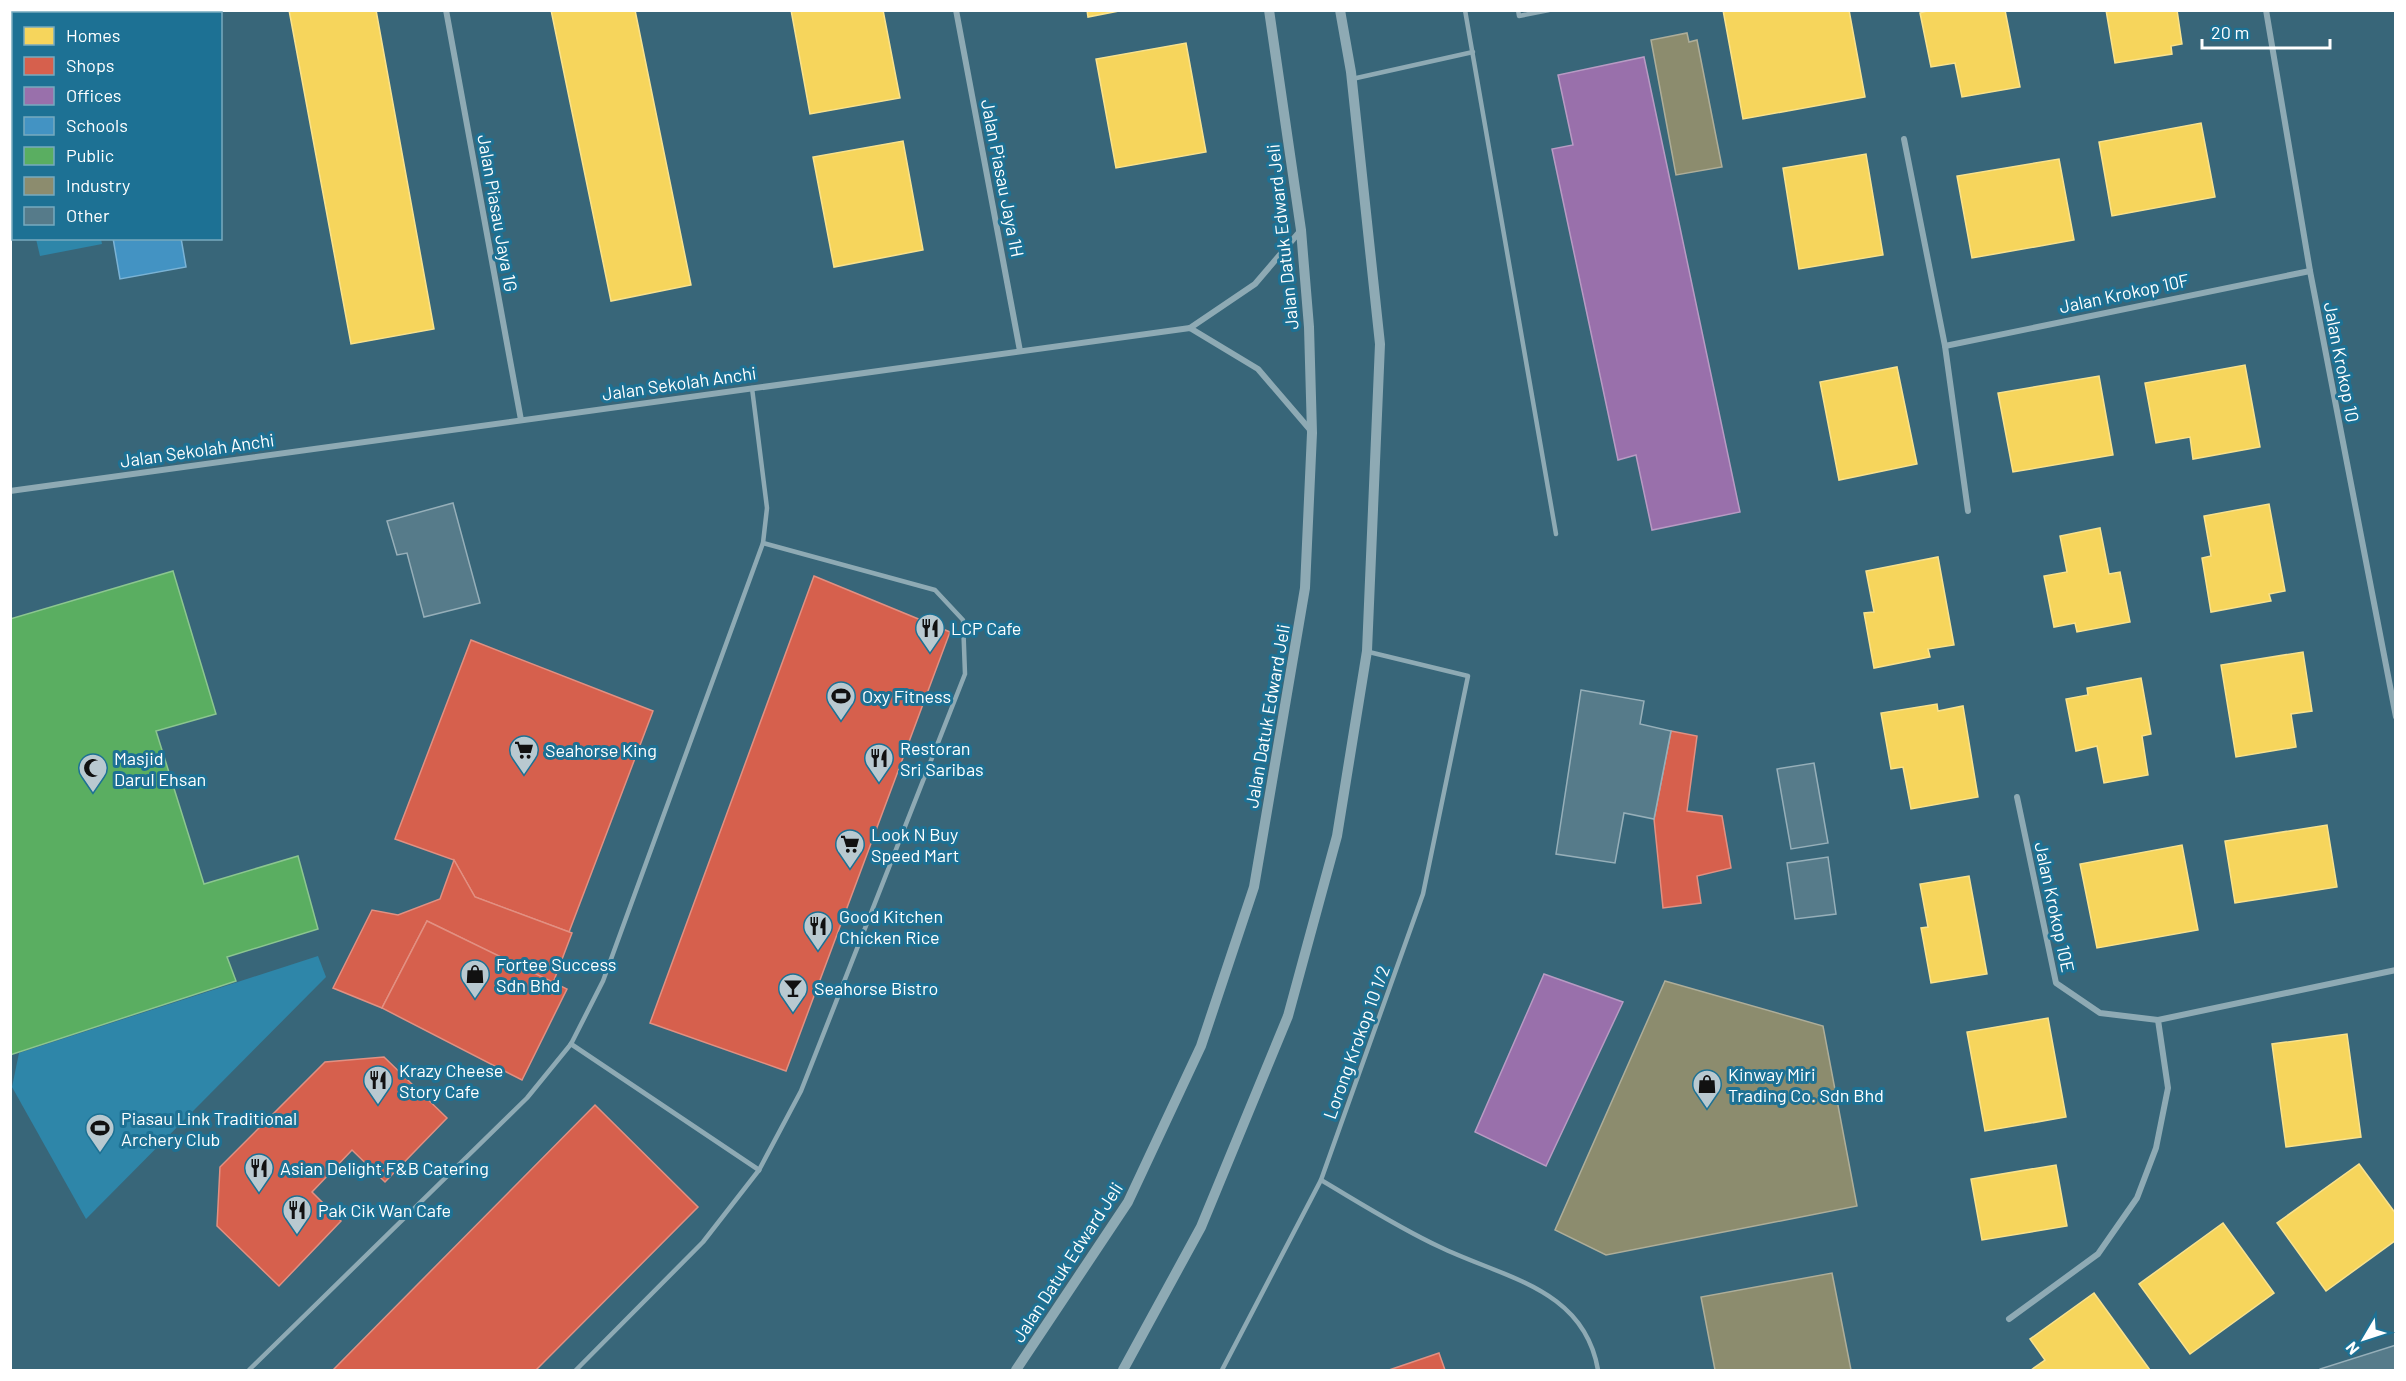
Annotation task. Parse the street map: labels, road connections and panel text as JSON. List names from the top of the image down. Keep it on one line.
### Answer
{"streets":{"street":["Jalan Piasau Jaya 1H","Jalan Piasau Jaya 1G","Jalan Datuk Edward Jeli","Jalan Krokop 10F","Jalan Krokop 10","Jalan Sekolah Anchi","Jalan Krokop 10E"],"lane":["Lorong Krokop 10 1/2"]},"crossings":[["Jalan Piasau Jaya 1H","Jalan Sekolah Anchi"],["Jalan Piasau Jaya 1G","Jalan Sekolah Anchi"],["Jalan Krokop 10F","Jalan Krokop 10"]],"places":{"restaurant":["LCP Cafe","Restoran Sri Saribas","Good Kitchen Chicken Rice","Krazy Cheese Story Cafe","Asian Delight F&B Catering","Pak Cik Wan Cafe"],"sports":["Oxy Fitness","Piasau Link Traditional Archery Club"],"supermarket":["Seahorse King","Look N Buy Speed Mart"],"mosque":["Masjid Darul Ehsan"],"shop":["Fortee Success Sdn Bhd","Kinway Miri Trading Co. Sdn Bhd"],"bar":["Seahorse Bistro"]},"legend":["Homes","Shops","Offices","Schools","Public","Industry","Other"],"scale_bar":"20 m","north":"bottom left"}
